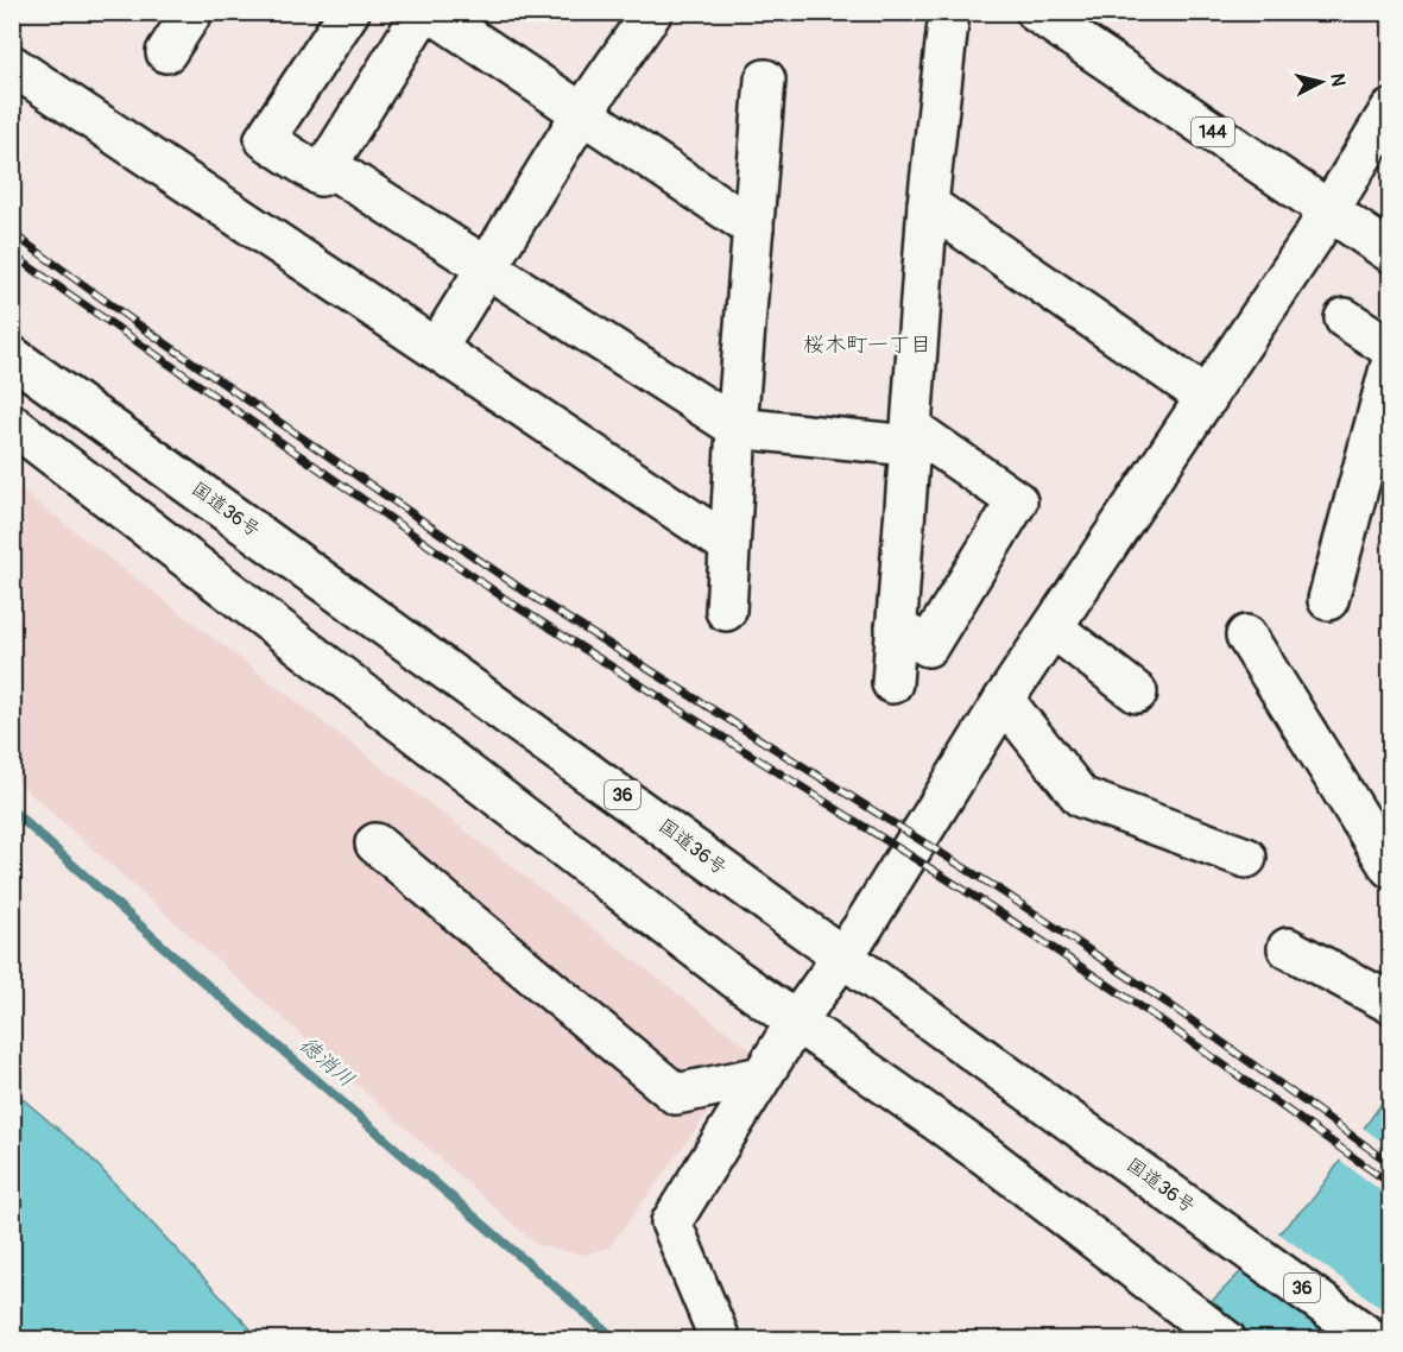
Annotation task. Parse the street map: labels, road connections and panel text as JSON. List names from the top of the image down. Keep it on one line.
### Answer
{"streets":{"main road":["144","国道36号","36"]},"districts":["桜木町一丁目"],"water":["徳消川"],"north":"right"}
